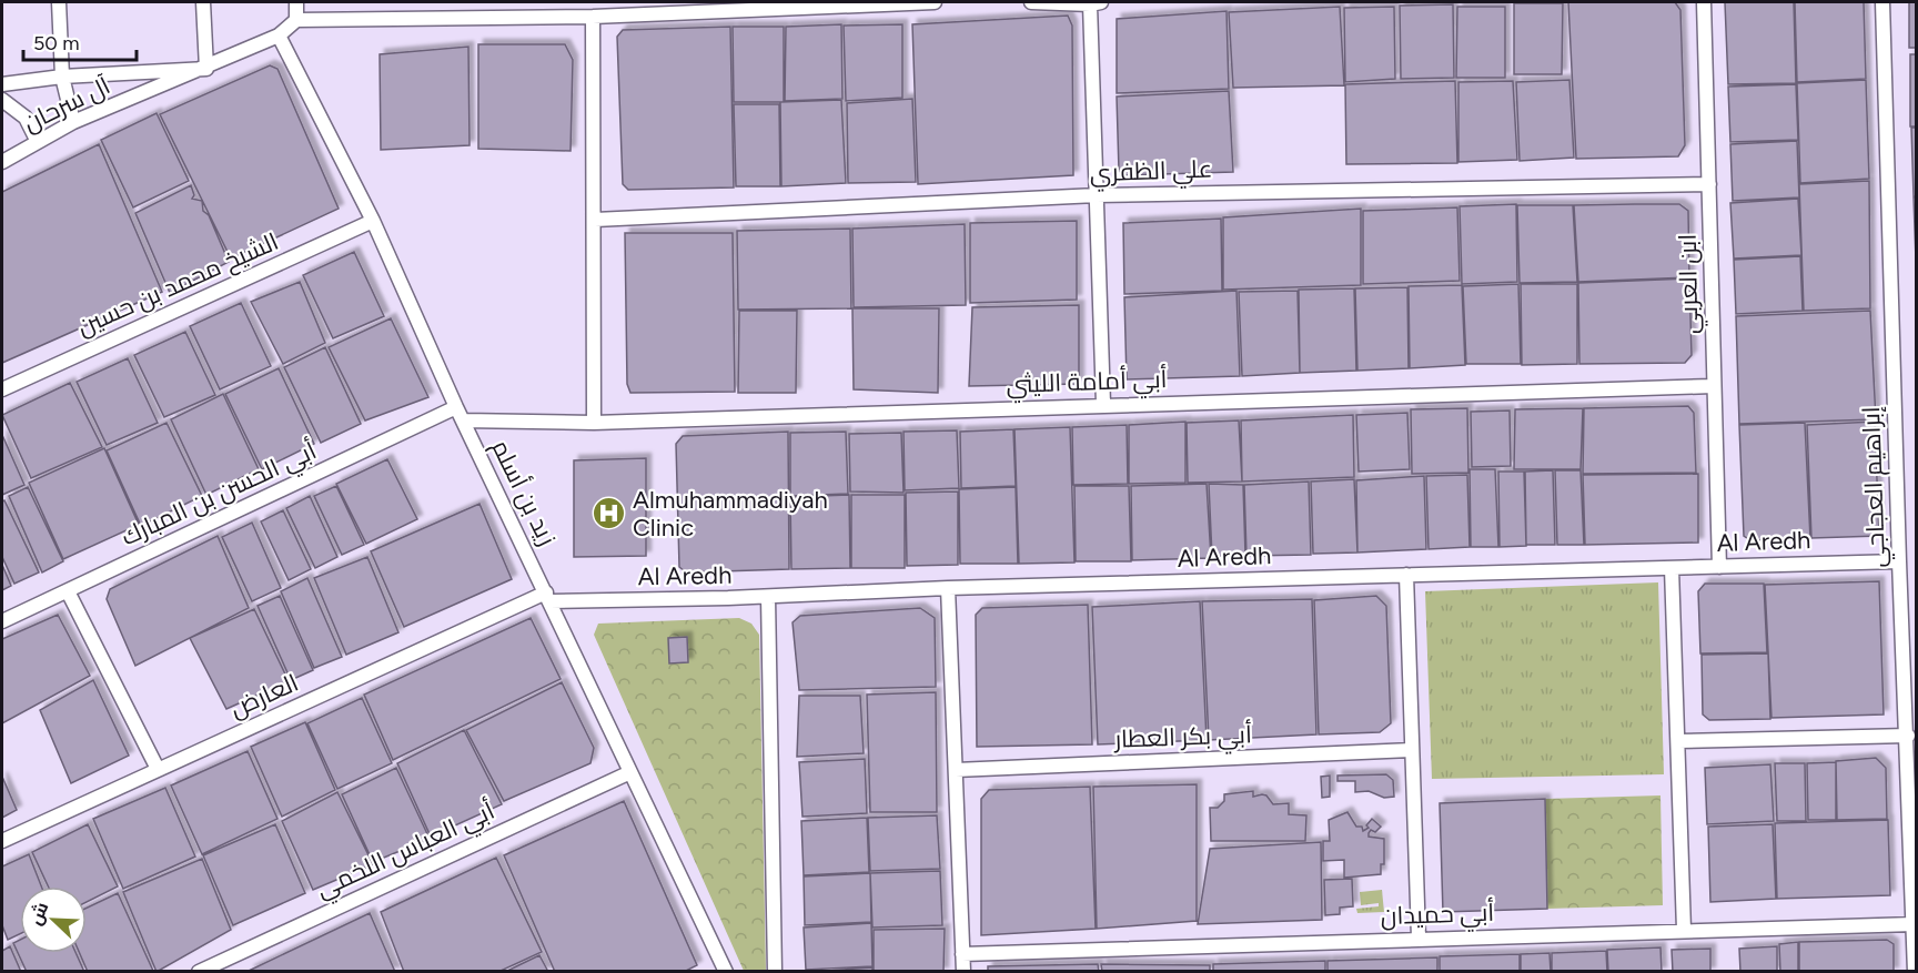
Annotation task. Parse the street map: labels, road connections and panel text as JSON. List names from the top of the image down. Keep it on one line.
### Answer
{"streets":{"street":["آل سرحان","علي الظفري","الشيخ محمد بن حسين","ابن العربي","أبي أمامة الليثي","إبراهيم العجاجي","زيد بن أسلم","أبي الحسن بن المبارك","Al Aredh","العارض","أبي بكر العطار","أبي العباس اللخمي","أبي حميدان"]},"crossings":[["آل سرحان","زيد بن أسلم"],["علي الظفري","ابن العربي"],["الشيخ محمد بن حسين","زيد بن أسلم"],["ابن العربي","أبي أمامة الليثي"],["ابن العربي","Al Aredh"],["أبي أمامة الليثي","زيد بن أسلم"],["إبراهيم العجاجي","Al Aredh"],["إبراهيم العجاجي","أبي حميدان"],["زيد بن أسلم","أبي الحسن بن المبارك"],["زيد بن أسلم","Al Aredh"],["زيد بن أسلم","العارض"],["زيد بن أسلم","أبي العباس اللخمي"],["Al Aredh","العارض"]],"places":{"hospital":["Almuhammadiyah Clinic"]},"scale_bar":"50 m","north":"top left"}
